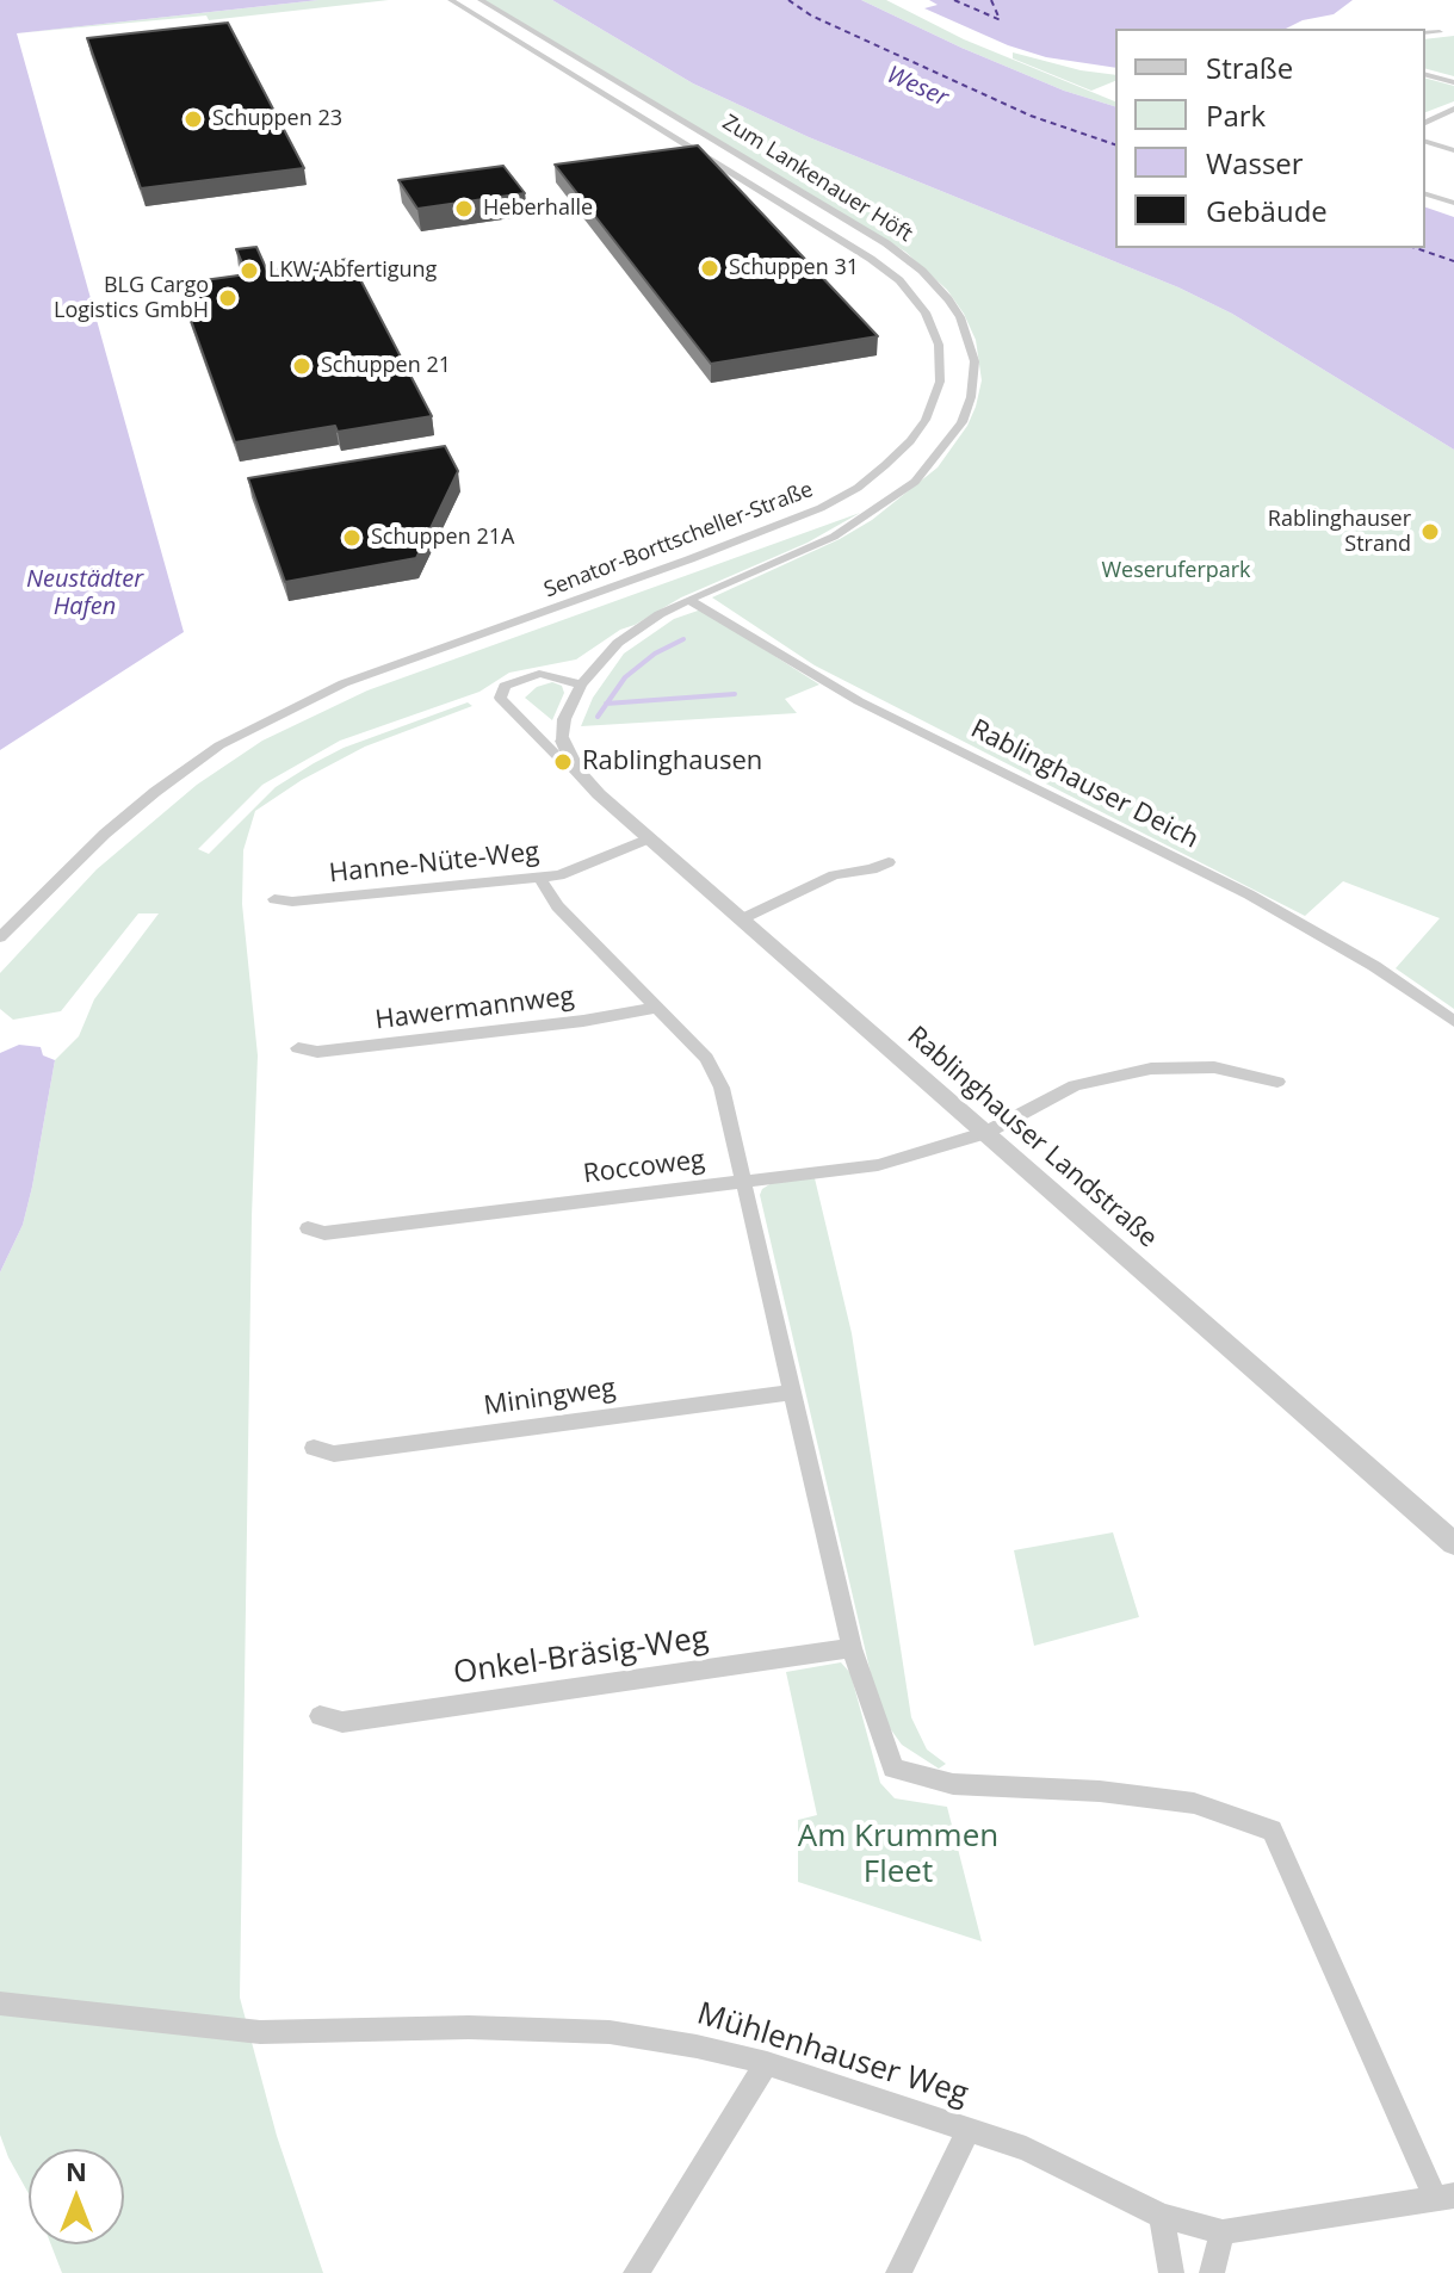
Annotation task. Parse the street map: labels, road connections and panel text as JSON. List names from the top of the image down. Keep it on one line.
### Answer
{"streets":{"street":["Zum Lankenauer Höft","Senator-Borttscheller-Straße","Rablinghauser Deich","Hanne-Nüte-Weg","Hawermannweg","Rablinghauser Landstraße","Roccoweg","Miningweg","Onkel-Bräsig-Weg","Mühlenhauser Weg"]},"crossings":[["Zum Lankenauer Höft","Rablinghauser Deich"],["Zum Lankenauer Höft","Rablinghauser Landstraße"],["Hanne-Nüte-Weg","Rablinghauser Landstraße"],["Rablinghauser Landstraße","Roccoweg"]],"water":["Weser","Neustädter Hafen"],"parks":["Weseruferpark","Am Krummen Fleet"],"places":["Schuppen 23","Heberhalle","Schuppen 31","LKW-Abfertigung","BLG Cargo Logistics GmbH","Schuppen 21","Rablinghauser Strand","Schuppen 21A","Rablinghausen"],"legend":["Straße","Park","Wasser","Gebäude"],"north":"top"}
